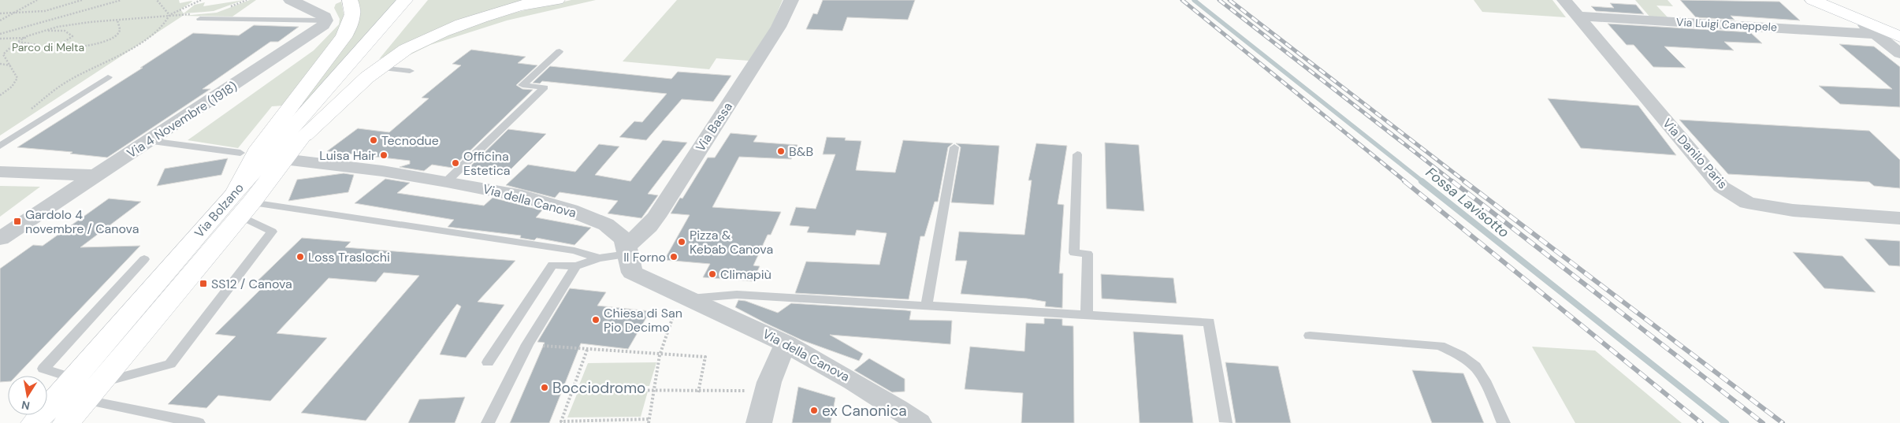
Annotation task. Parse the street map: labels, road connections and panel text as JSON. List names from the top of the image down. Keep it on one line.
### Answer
{"streets":{"main road":["Via Bolzano"],"street":["Via Luigi Caneppele","Via 4 Novembre (1918)","Via Bassa","Via Danilo Paris","Via della Canova"]},"crossings":[["Via Luigi Caneppele","Via Danilo Paris"],["Via Bassa","Via della Canova"],["Via della Canova","Via Bolzano"]],"water":["Fossa Lavisotto"],"parks":["Parco di Melta"],"places":{"other":["Tecnodue","B&B","Luisa Hair","Officina Estetica","Pizza & Kebab Canova","Loss Traslochi","Il Forno","Climapiù","Chiesa di San Pio Decimo","Bocciodromo","ex Canonica"],"transit":["Gardolo 4 novembre / Canova","SS12 / Canova"]},"north":"bottom"}
